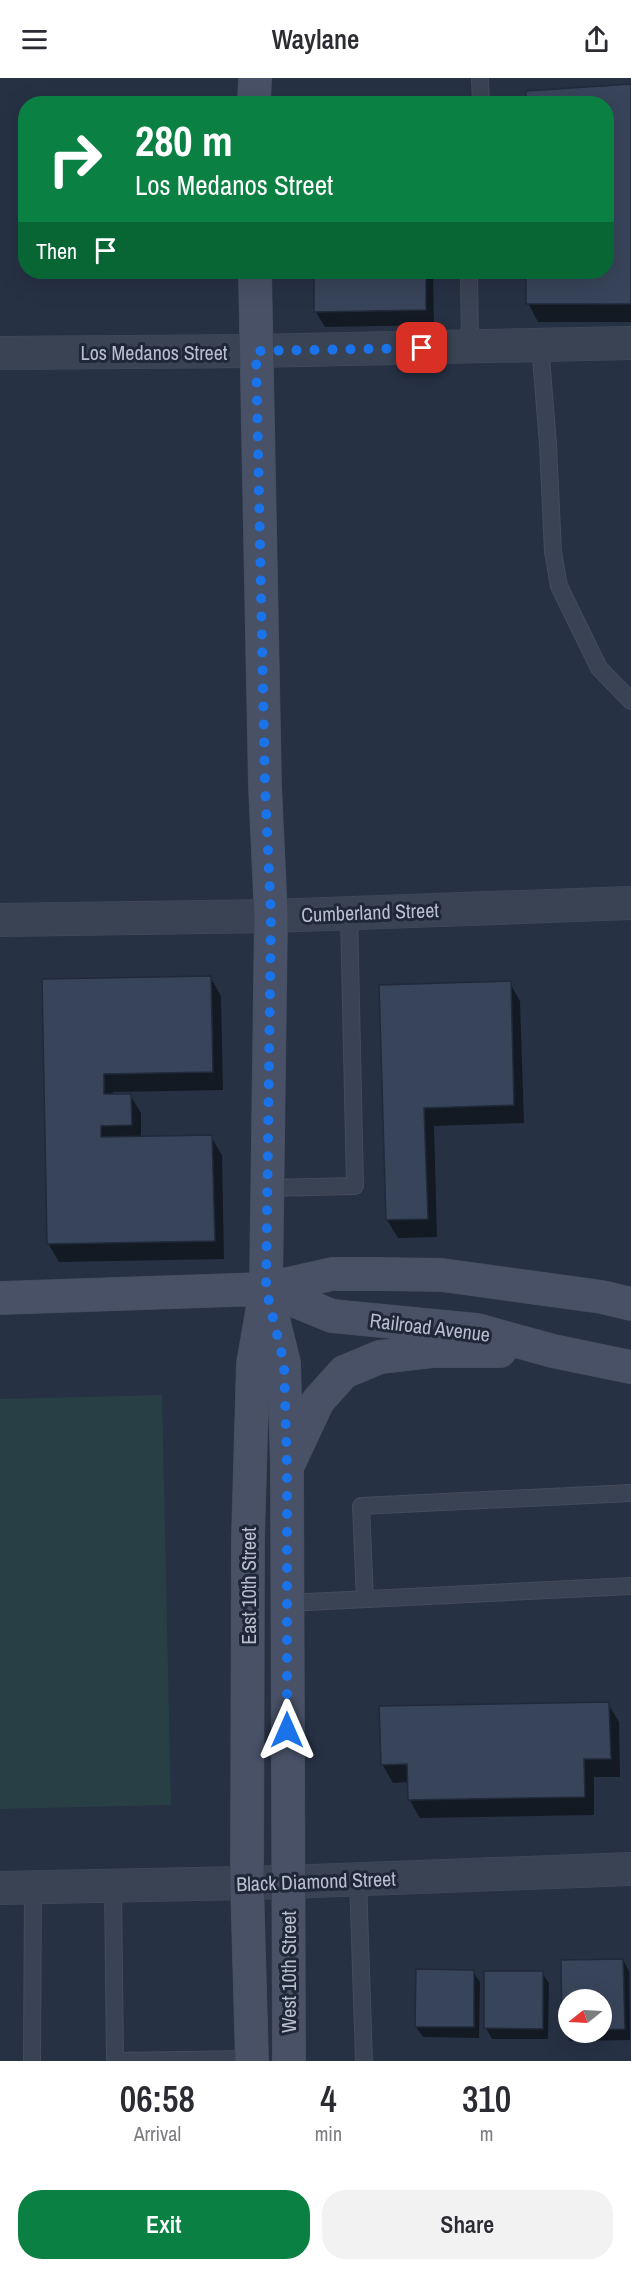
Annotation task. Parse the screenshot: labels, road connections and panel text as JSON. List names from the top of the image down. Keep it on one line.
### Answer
{"streets":{"main road":["Railroad Avenue","East 10th Street","West 10th Street"],"street":["Los Medanos Street","Cumberland Street","Black Diamond Street"]},"crossings":[["Los Medanos Street","East 10th Street"],["Cumberland Street","East 10th Street"],["Railroad Avenue","East 10th Street"],["East 10th Street","Black Diamond Street"],["East 10th Street","West 10th Street"],["Black Diamond Street","West 10th Street"]],"north":"left","page":{"header":"Waylane","turn":["280 m","Los Medanos Street"],"then":"Then","eta":["06:58","Arrival","4","min","310","m"],"buttons":["Exit","Share"]}}
